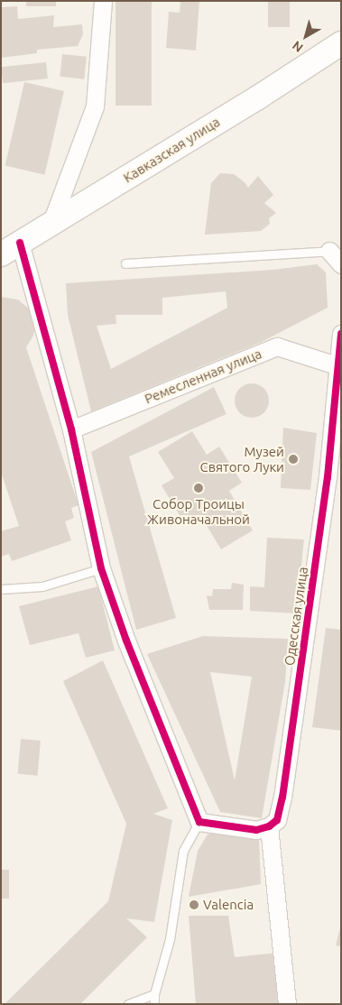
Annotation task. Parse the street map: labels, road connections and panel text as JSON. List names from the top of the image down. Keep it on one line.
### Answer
{"streets":{"main road":["Кавказская улица"],"street":["Ремесленная улица","Одесская улица"]},"crossings":[["Ремесленная улица","Одесская улица"]],"places":["Музей Святого Луки","Собор Троицы Живоначальной","Valencia"],"north":"bottom left"}
